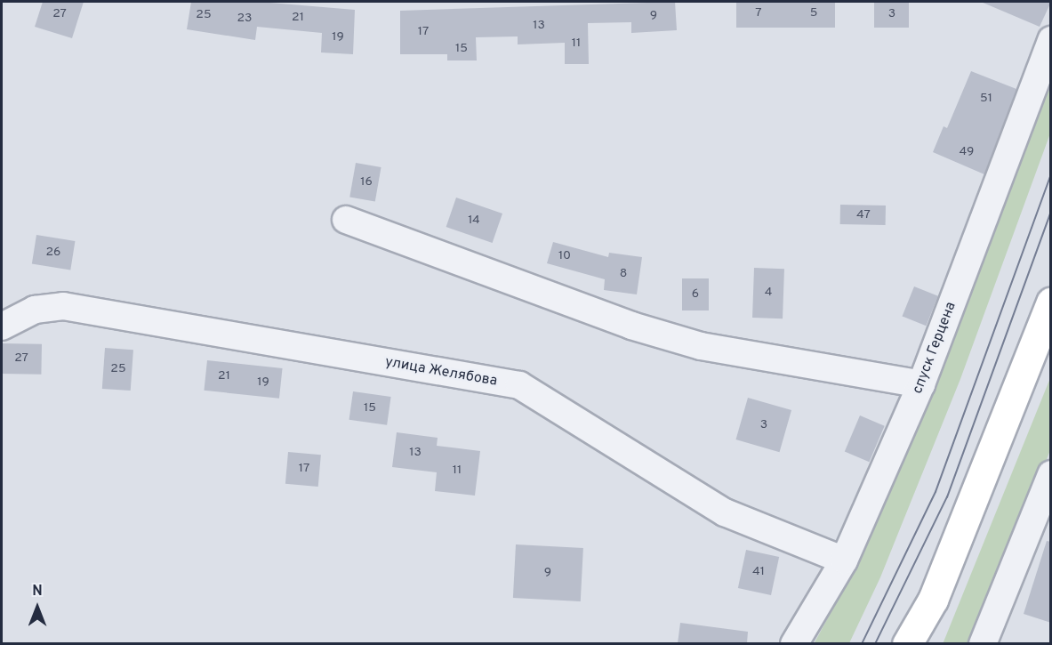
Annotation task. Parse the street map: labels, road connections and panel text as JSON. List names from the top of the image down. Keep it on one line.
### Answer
{"streets":{"street":["спуск Герцена","улица Желябова"]},"crossings":[["спуск Герцена","улица Желябова"]],"house_numbers":["7","5","27","3","25","9","21","23","13","17","19","11","15","51","49","16","47","14","26","10","8","4","6","27","25","21","19","15","3","13","17","11","41","9"],"north":"top"}
